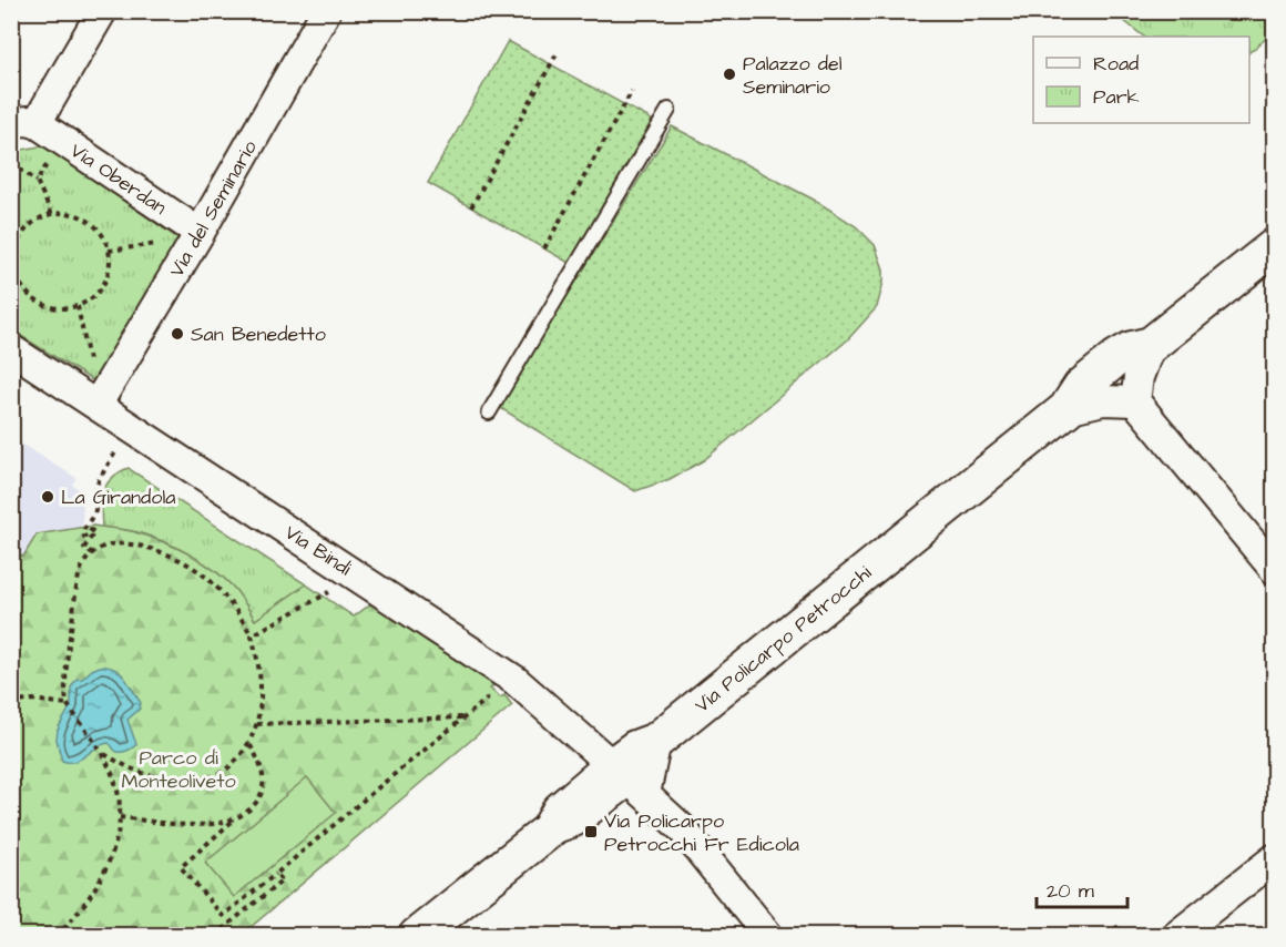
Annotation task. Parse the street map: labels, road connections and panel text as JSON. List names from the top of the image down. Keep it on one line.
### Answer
{"streets":{"street":["Via Oberdan","Via del Seminario","Via Bindi","Via Policarpo Petrocchi"]},"crossings":[["Via Oberdan","Via del Seminario"],["Via del Seminario","Via Bindi"],["Via Bindi","Via Policarpo Petrocchi"]],"parks":["Parco di Monteoliveto"],"places":{"other":["Palazzo del Seminario","San Benedetto","La Girandola"],"transit":["Via Policarpo Petrocchi Fr Edicola"]},"legend":["Road","Park"],"scale_bar":"20 m"}
